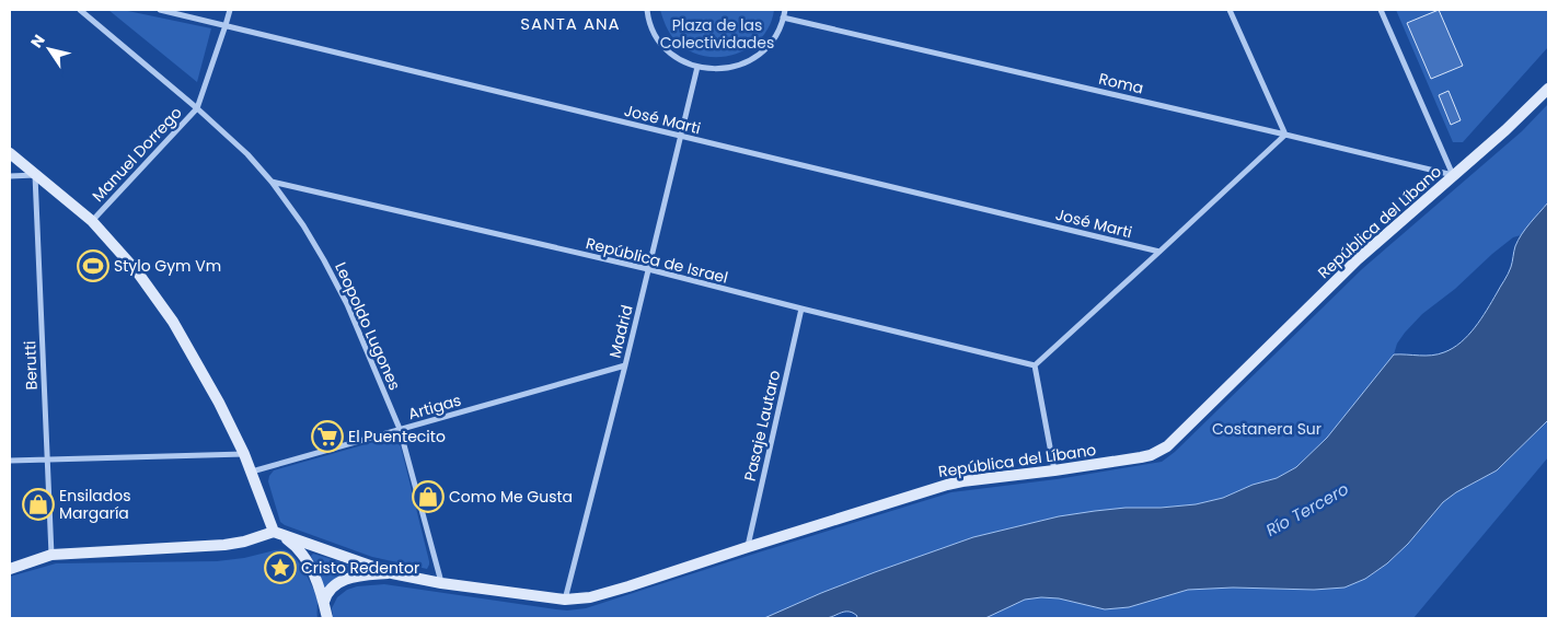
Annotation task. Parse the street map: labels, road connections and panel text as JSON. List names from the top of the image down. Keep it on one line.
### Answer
{"streets":{"street":["Roma","José Marti","Manuel Dorrego","República del Líbano","República de Israel","Leopoldo Lugones","Madrid","Berutti","Artigas","Pasaje Lautaro"]},"crossings":[["Roma","República del Líbano"],["José Marti","Manuel Dorrego"],["José Marti","Madrid"],["Manuel Dorrego","Leopoldo Lugones"],["República del Líbano","Leopoldo Lugones"],["República del Líbano","Madrid"],["República del Líbano","Pasaje Lautaro"],["República de Israel","Leopoldo Lugones"],["República de Israel","Madrid"],["República de Israel","Pasaje Lautaro"],["Leopoldo Lugones","Artigas"],["Madrid","Artigas"]],"districts":["SANTA ANA"],"water":["Río Tercero"],"parks":["Plaza de las Colectividades","Costanera Sur"],"places":{"sports":["Stylo Gym Vm"],"supermarket":["El Puentecito"],"shop":["Como Me Gusta","Ensilados Margaría"],"place":["Cristo Redentor"]},"north":"top left"}
